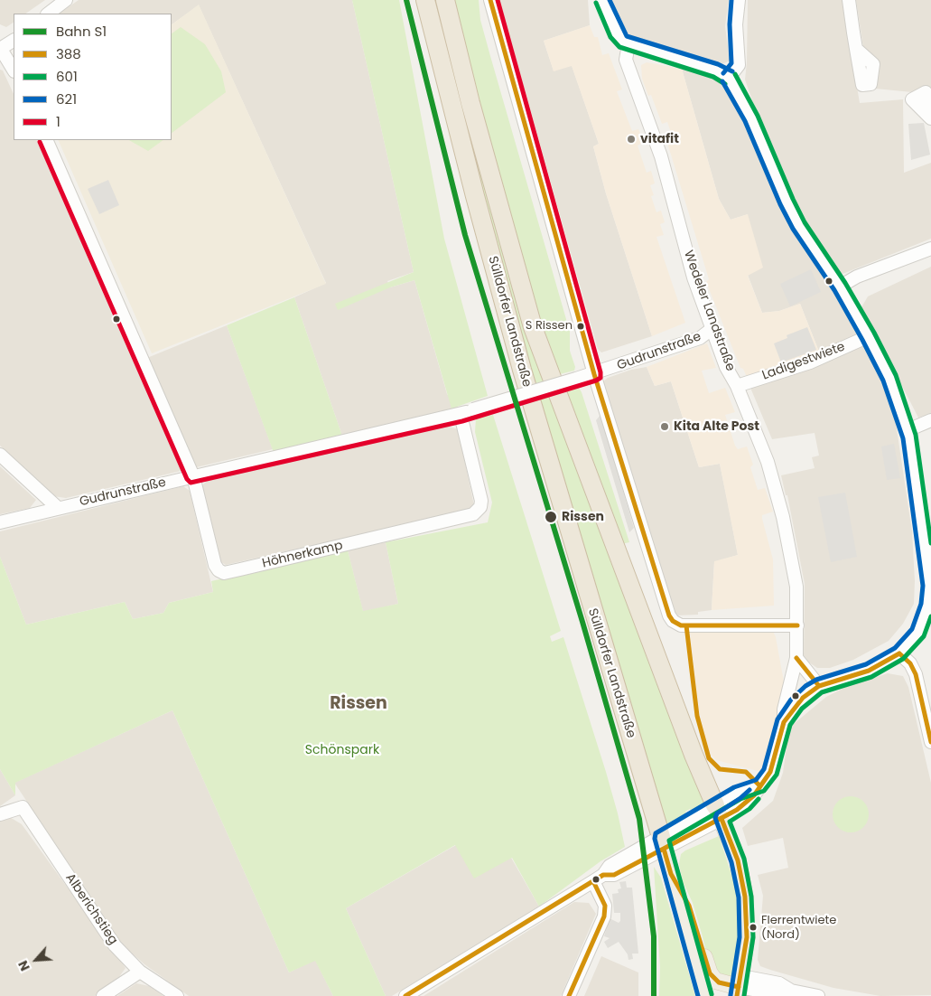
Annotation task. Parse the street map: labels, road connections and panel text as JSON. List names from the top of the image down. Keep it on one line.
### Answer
{"streets":{"highway":["Sülldorfer Landstraße"],"street":["Wedeler Landstraße","Gudrunstraße","Ladigestwiete","Höhnerkamp","Alberichstieg"]},"crossings":[["Wedeler Landstraße","Sülldorfer Landstraße"],["Wedeler Landstraße","Gudrunstraße"],["Wedeler Landstraße","Ladigestwiete"],["Gudrunstraße","Höhnerkamp"]],"districts":["Rissen"],"parks":["Schönspark"],"places":["vitafit","S Rissen","Kita Alte Post","Rissen","Flerrentwiete (Nord)"],"lines":["rail line S1","transit line 388","transit line 621","transit line 1","transit line 601"],"legend":["Bahn S1","388","601","621","1"],"north":"bottom left"}
